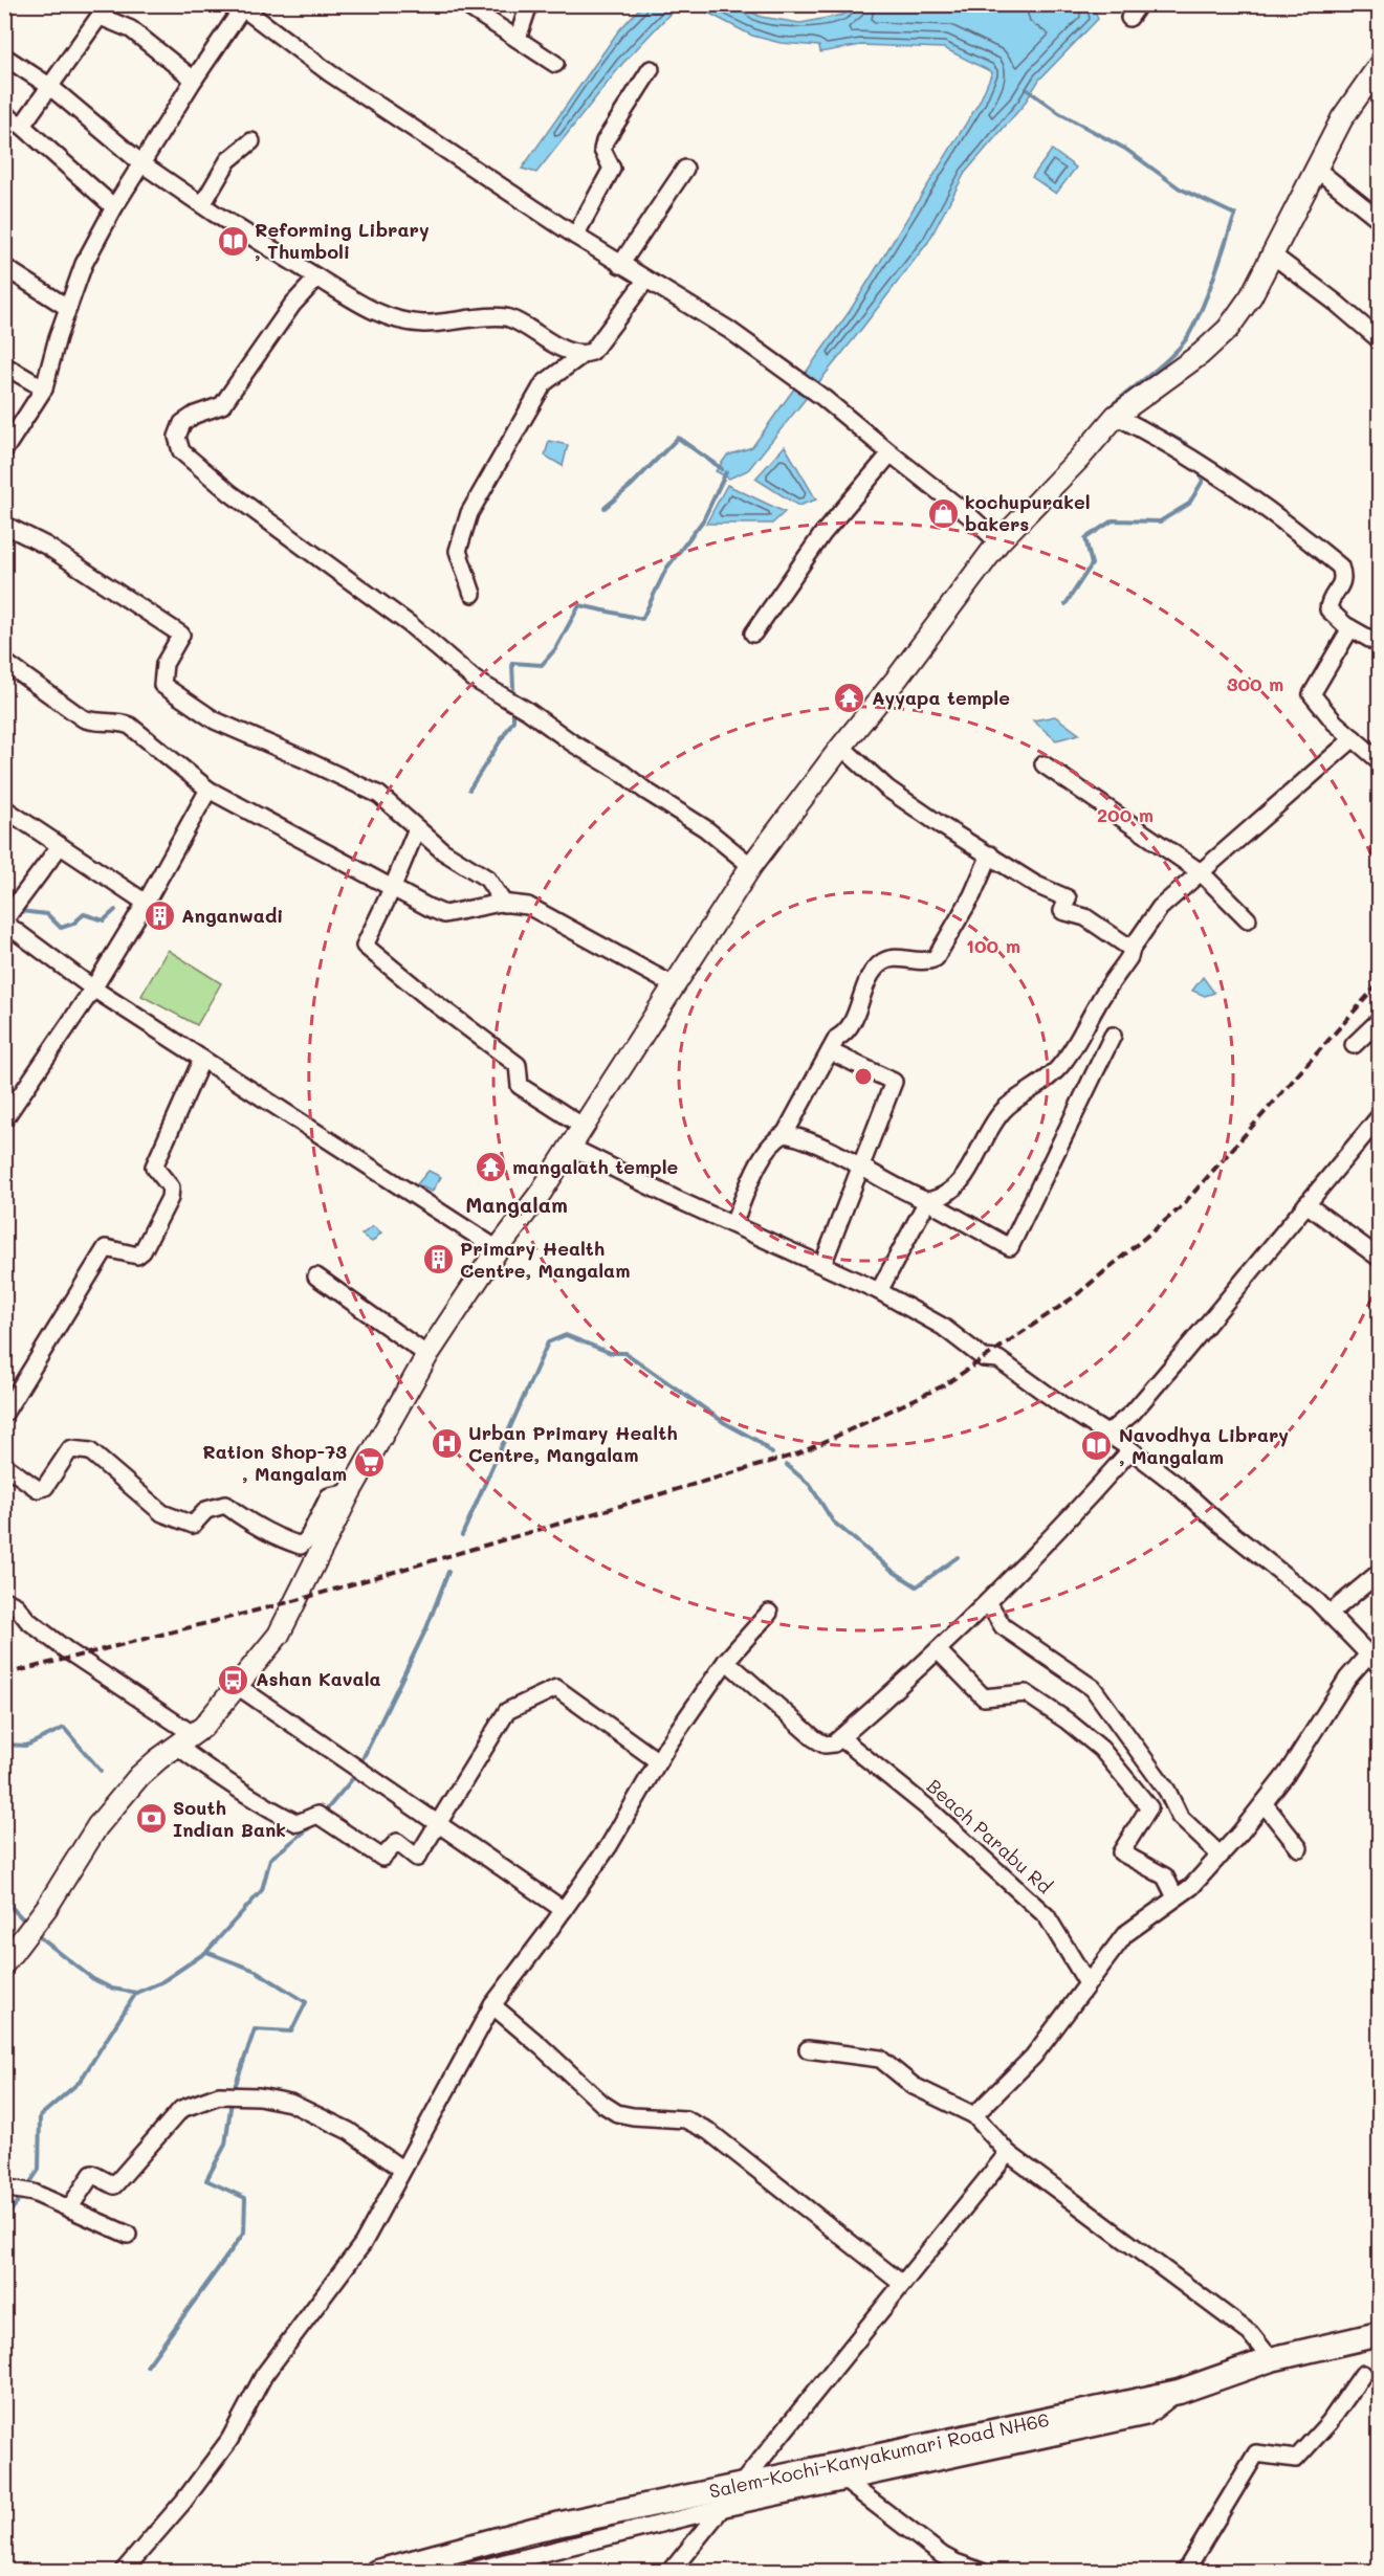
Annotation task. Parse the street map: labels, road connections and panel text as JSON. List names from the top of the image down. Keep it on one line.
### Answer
{"streets":{"highway":["Salem-Kochi-Kanyakumari Road NH66"],"street":["Beach Parabu Rd"]},"districts":["Mangalam"],"places":{"library":["Reforming Library , Thumboli","Navodhya Library , Mangalam"],"shop":["kochupurakel bakers"],"temple":["Ayyapa temple","mangalath temple"],"building":["Anganwadi","Primary Health Centre, Mangalam"],"hospital":["Urban Primary Health Centre, Mangalam"],"supermarket":["Ration Shop-73 , Mangalam"],"bus stop":["Ashan Kavala"],"bank":["South Indian Bank"]},"rings":["300 m","200 m","100 m"]}
